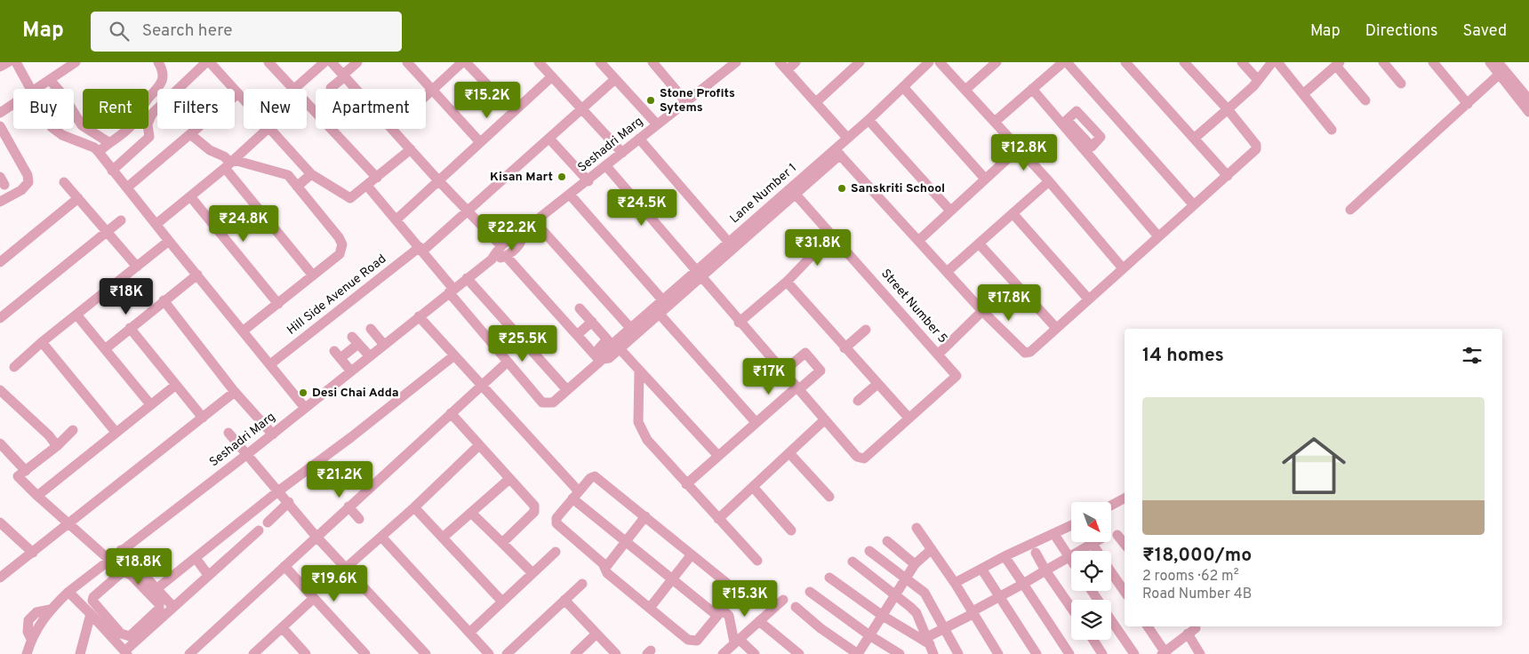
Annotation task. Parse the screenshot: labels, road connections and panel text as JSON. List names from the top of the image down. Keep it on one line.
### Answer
{"streets":{"street":["Seshadri Marg","Lane Number 1","Hill Side Avenue Road","Street Number 5"]},"crossings":[["Lane Number 1","Street Number 5"]],"places":["Stone Profits Sytems","Kisan Mart","Sanskriti School","Desi Chai Adda"],"north":"bottom right","page":{"header":"Map","search":"Search here","nav":["Map","Directions","Saved"],"price":["₹15.2K","₹12.8K","₹24.5K","₹24.8K","₹22.2K","₹31.8K","₹18K","₹17.8K","₹25.5K","₹17K","₹21.2K","₹18.8K","₹19.6K","₹15.3K"],"chip":["Buy","Rent","Filters","New","Apartment"],"heading":"14 homes","list":[{"name":"₹18,000/mo","note":"2 rooms · 62 m² · Road Number 4B"}]}}
